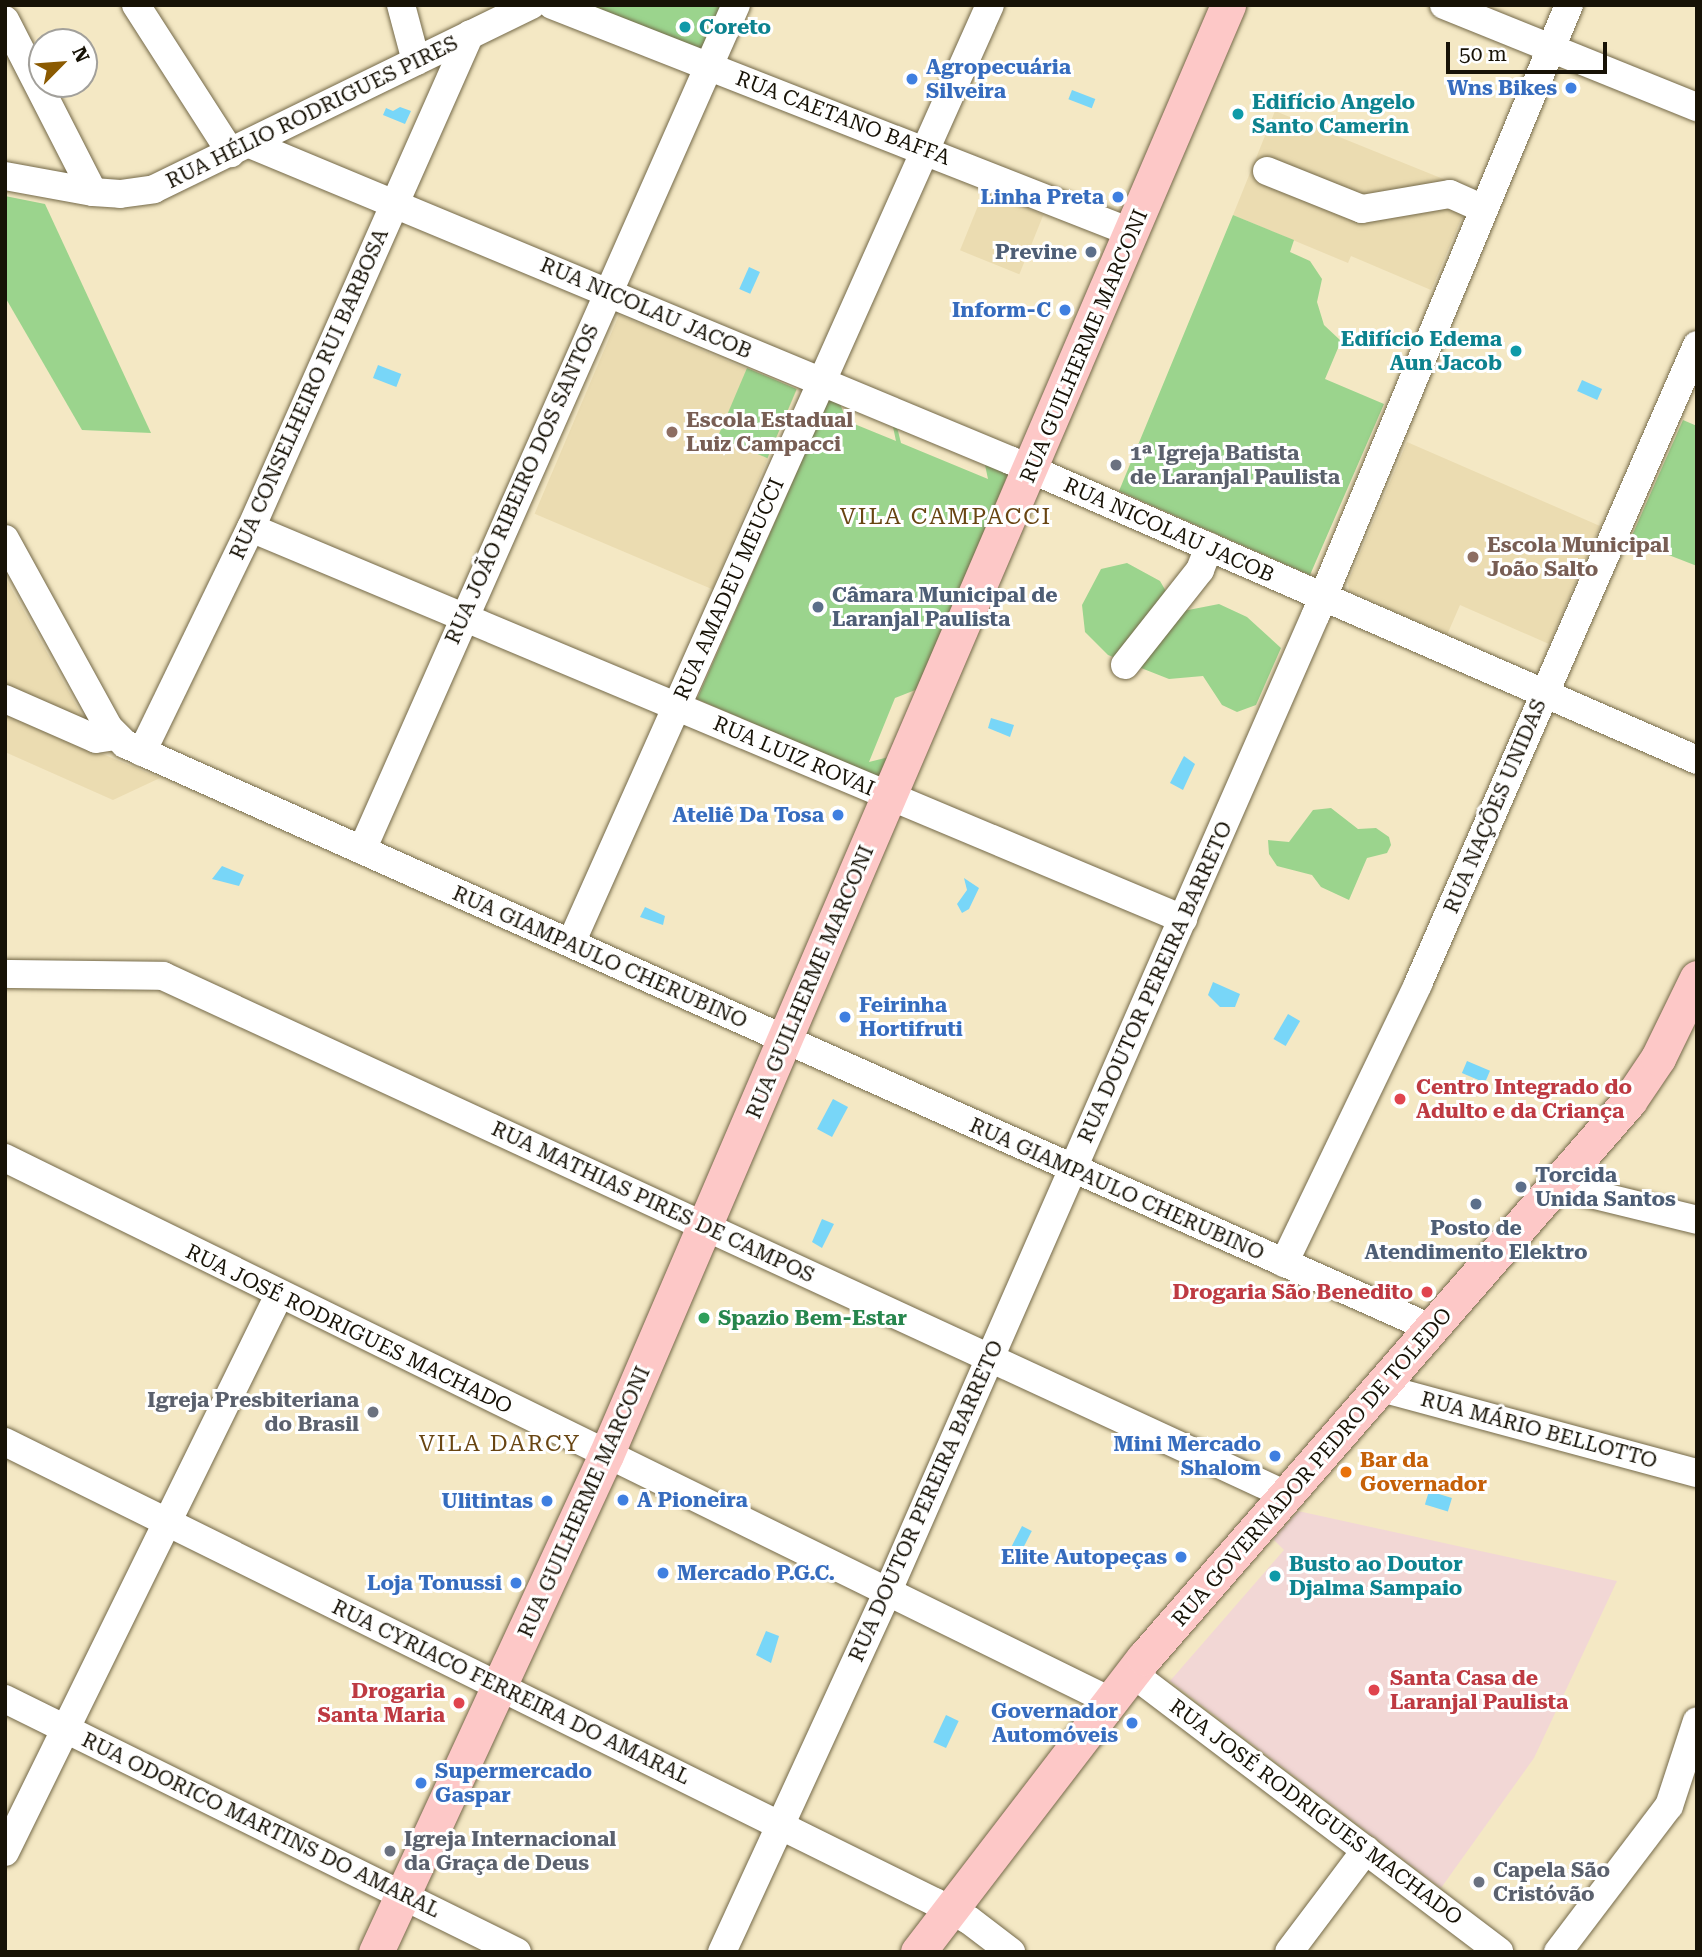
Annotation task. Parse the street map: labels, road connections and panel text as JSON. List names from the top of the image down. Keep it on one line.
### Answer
{"streets":{"main road":["RUA GUILHERME MARCONI","RUA GOVERNADOR PEDRO DE TOLEDO"],"street":["RUA HÉLIO RODRIGUES PIRES","RUA CAETANO BAFFA","RUA NICOLAU JACOB","RUA CONSELHEIRO RUI BARBOSA","RUA JOÃO RIBEIRO DOS SANTOS","RUA AMADEU MEUCCI","RUA LUIZ ROVAI","RUA NAÇÕES UNIDAS","RUA GIAMPAULO CHERUBINO","RUA DOUTOR PEREIRA BARRETO","RUA MATHIAS PIRES DE CAMPOS","RUA JOSÉ RODRIGUES MACHADO","RUA MÁRIO BELLOTTO","RUA CYRIACO FERREIRA DO AMARAL","RUA ODORICO MARTINS DO AMARAL"]},"crossings":[["RUA HÉLIO RODRIGUES PIRES","RUA NICOLAU JACOB"],["RUA HÉLIO RODRIGUES PIRES","RUA CONSELHEIRO RUI BARBOSA"],["RUA CAETANO BAFFA","RUA GUILHERME MARCONI"],["RUA CAETANO BAFFA","RUA JOÃO RIBEIRO DOS SANTOS"],["RUA CAETANO BAFFA","RUA AMADEU MEUCCI"],["RUA NICOLAU JACOB","RUA GUILHERME MARCONI"],["RUA NICOLAU JACOB","RUA CONSELHEIRO RUI BARBOSA"],["RUA NICOLAU JACOB","RUA JOÃO RIBEIRO DOS SANTOS"],["RUA NICOLAU JACOB","RUA AMADEU MEUCCI"],["RUA NICOLAU JACOB","RUA NAÇÕES UNIDAS"],["RUA NICOLAU JACOB","RUA DOUTOR PEREIRA BARRETO"],["RUA GUILHERME MARCONI","RUA LUIZ ROVAI"],["RUA GUILHERME MARCONI","RUA GIAMPAULO CHERUBINO"],["RUA GUILHERME MARCONI","RUA MATHIAS PIRES DE CAMPOS"],["RUA GUILHERME MARCONI","RUA JOSÉ RODRIGUES MACHADO"],["RUA GUILHERME MARCONI","RUA CYRIACO FERREIRA DO AMARAL"],["RUA GUILHERME MARCONI","RUA ODORICO MARTINS DO AMARAL"],["RUA CONSELHEIRO RUI BARBOSA","RUA LUIZ ROVAI"],["RUA CONSELHEIRO RUI BARBOSA","RUA GIAMPAULO CHERUBINO"],["RUA JOÃO RIBEIRO DOS SANTOS","RUA LUIZ ROVAI"],["RUA JOÃO RIBEIRO DOS SANTOS","RUA GIAMPAULO CHERUBINO"],["RUA AMADEU MEUCCI","RUA LUIZ ROVAI"],["RUA AMADEU MEUCCI","RUA GIAMPAULO CHERUBINO"],["RUA LUIZ ROVAI","RUA DOUTOR PEREIRA BARRETO"],["RUA NAÇÕES UNIDAS","RUA GIAMPAULO CHERUBINO"],["RUA GIAMPAULO CHERUBINO","RUA DOUTOR PEREIRA BARRETO"],["RUA GIAMPAULO CHERUBINO","RUA GOVERNADOR PEDRO DE TOLEDO"],["RUA DOUTOR PEREIRA BARRETO","RUA MATHIAS PIRES DE CAMPOS"],["RUA DOUTOR PEREIRA BARRETO","RUA JOSÉ RODRIGUES MACHADO"],["RUA DOUTOR PEREIRA BARRETO","RUA CYRIACO FERREIRA DO AMARAL"],["RUA MATHIAS PIRES DE CAMPOS","RUA GOVERNADOR PEDRO DE TOLEDO"],["RUA JOSÉ RODRIGUES MACHADO","RUA GOVERNADOR PEDRO DE TOLEDO"],["RUA MÁRIO BELLOTTO","RUA GOVERNADOR PEDRO DE TOLEDO"],["RUA GOVERNADOR PEDRO DE TOLEDO","RUA CYRIACO FERREIRA DO AMARAL"]],"districts":["VILA CAMPACCI","VILA DARCY"],"places":["Coreto","Agropecuária Silveira","Wns Bikes","Edifício Angelo Santo Camerin","Linha Preta","Previne","Inform-C","Edifício Edema Aun Jacob","Escola Estadual Luiz Campacci","1ª Igreja Batista de Laranjal Paulista","Escola Municipal João Salto","Câmara Municipal de Laranjal Paulista","Ateliê Da Tosa","Feirinha Hortifruti","Centro Integrado do Adulto e da Criança","Torcida Unida Santos","Posto de Atendimento Elektro","Drogaria São Benedito","Spazio Bem-Estar","Igreja Presbiteriana do Brasil","Mini Mercado Shalom","Bar da Governador","A Pioneira","Ulitintas","Elite Autopeças","Mercado P.G.C.","Busto ao Doutor Djalma Sampaio","Loja Tonussi","Santa Casa de Laranjal Paulista","Drogaria Santa Maria","Governador Automóveis","Supermercado Gaspar","Igreja Internacional da Graça de Deus","Capela São Cristóvão"],"scale_bar":"50 m","north":"top right"}
